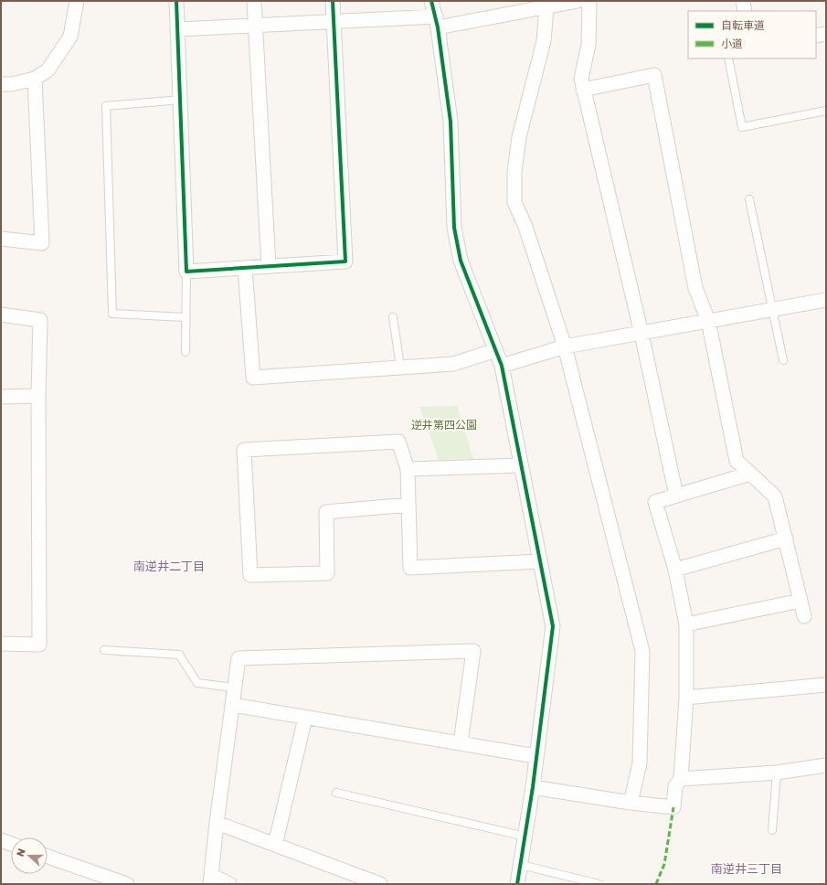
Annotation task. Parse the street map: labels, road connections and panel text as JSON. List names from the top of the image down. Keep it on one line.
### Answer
{"districts":["南逆井二丁目","南逆井三丁目"],"parks":["逆井第四公園"],"legend":["自転車道","小道"],"north":"left"}
